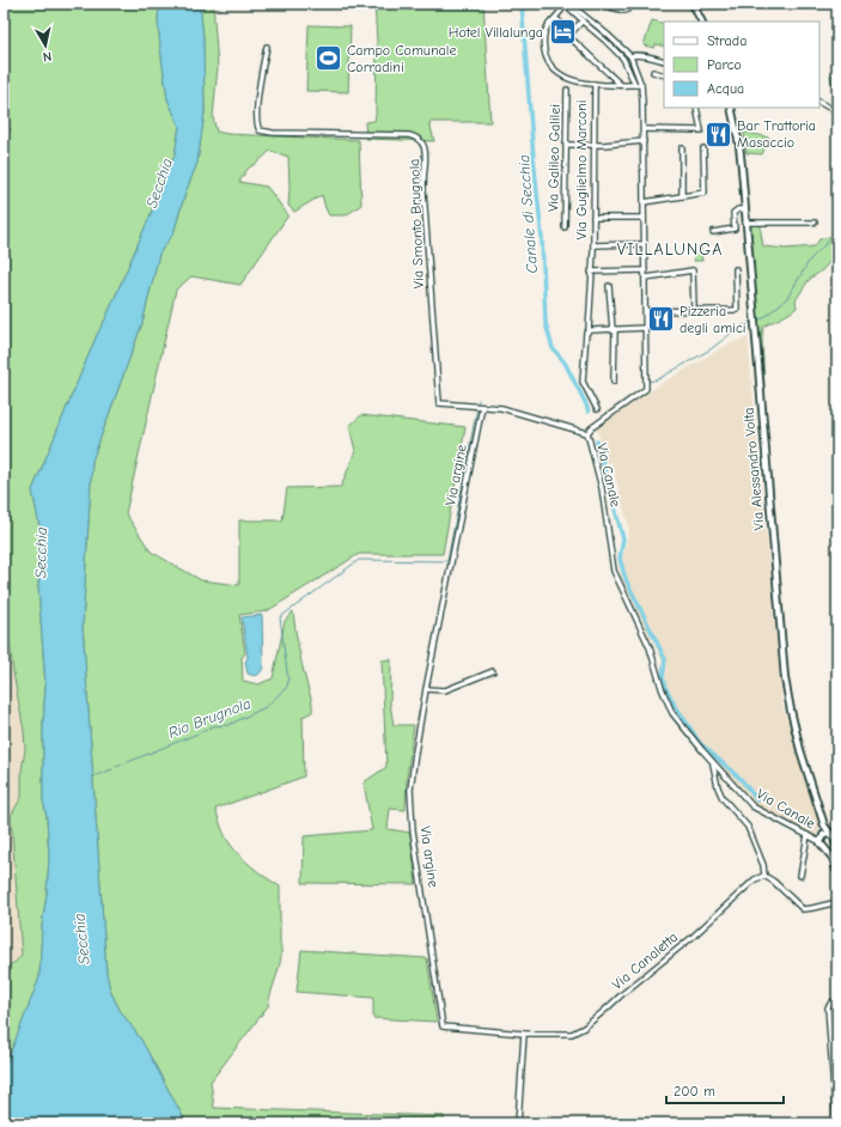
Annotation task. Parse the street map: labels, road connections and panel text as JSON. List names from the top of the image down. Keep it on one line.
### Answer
{"streets":{"main road":["Via Alessandro Volta"],"street":["Via Galileo Galilei","Via Guglielmo Marconi","Via Smonto Brugnola","Via argine","Via Canale","Via Canaletta"]},"crossings":[["Via Smonto Brugnola","Via argine"],["Via Smonto Brugnola","Via Canale"],["Via argine","Via Canaletta"]],"districts":["VILLALUNGA"],"water":["Secchia","Canale di Secchia","Rio Brugnola"],"places":{"hotel":["Hotel Villalunga"],"sports":["Campo Comunale Corradini"],"restaurant":["Bar Trattoria Masaccio","Pizzeria degli amici"]},"legend":["Strada","Parco","Acqua"],"scale_bar":"200 m","north":"bottom"}
